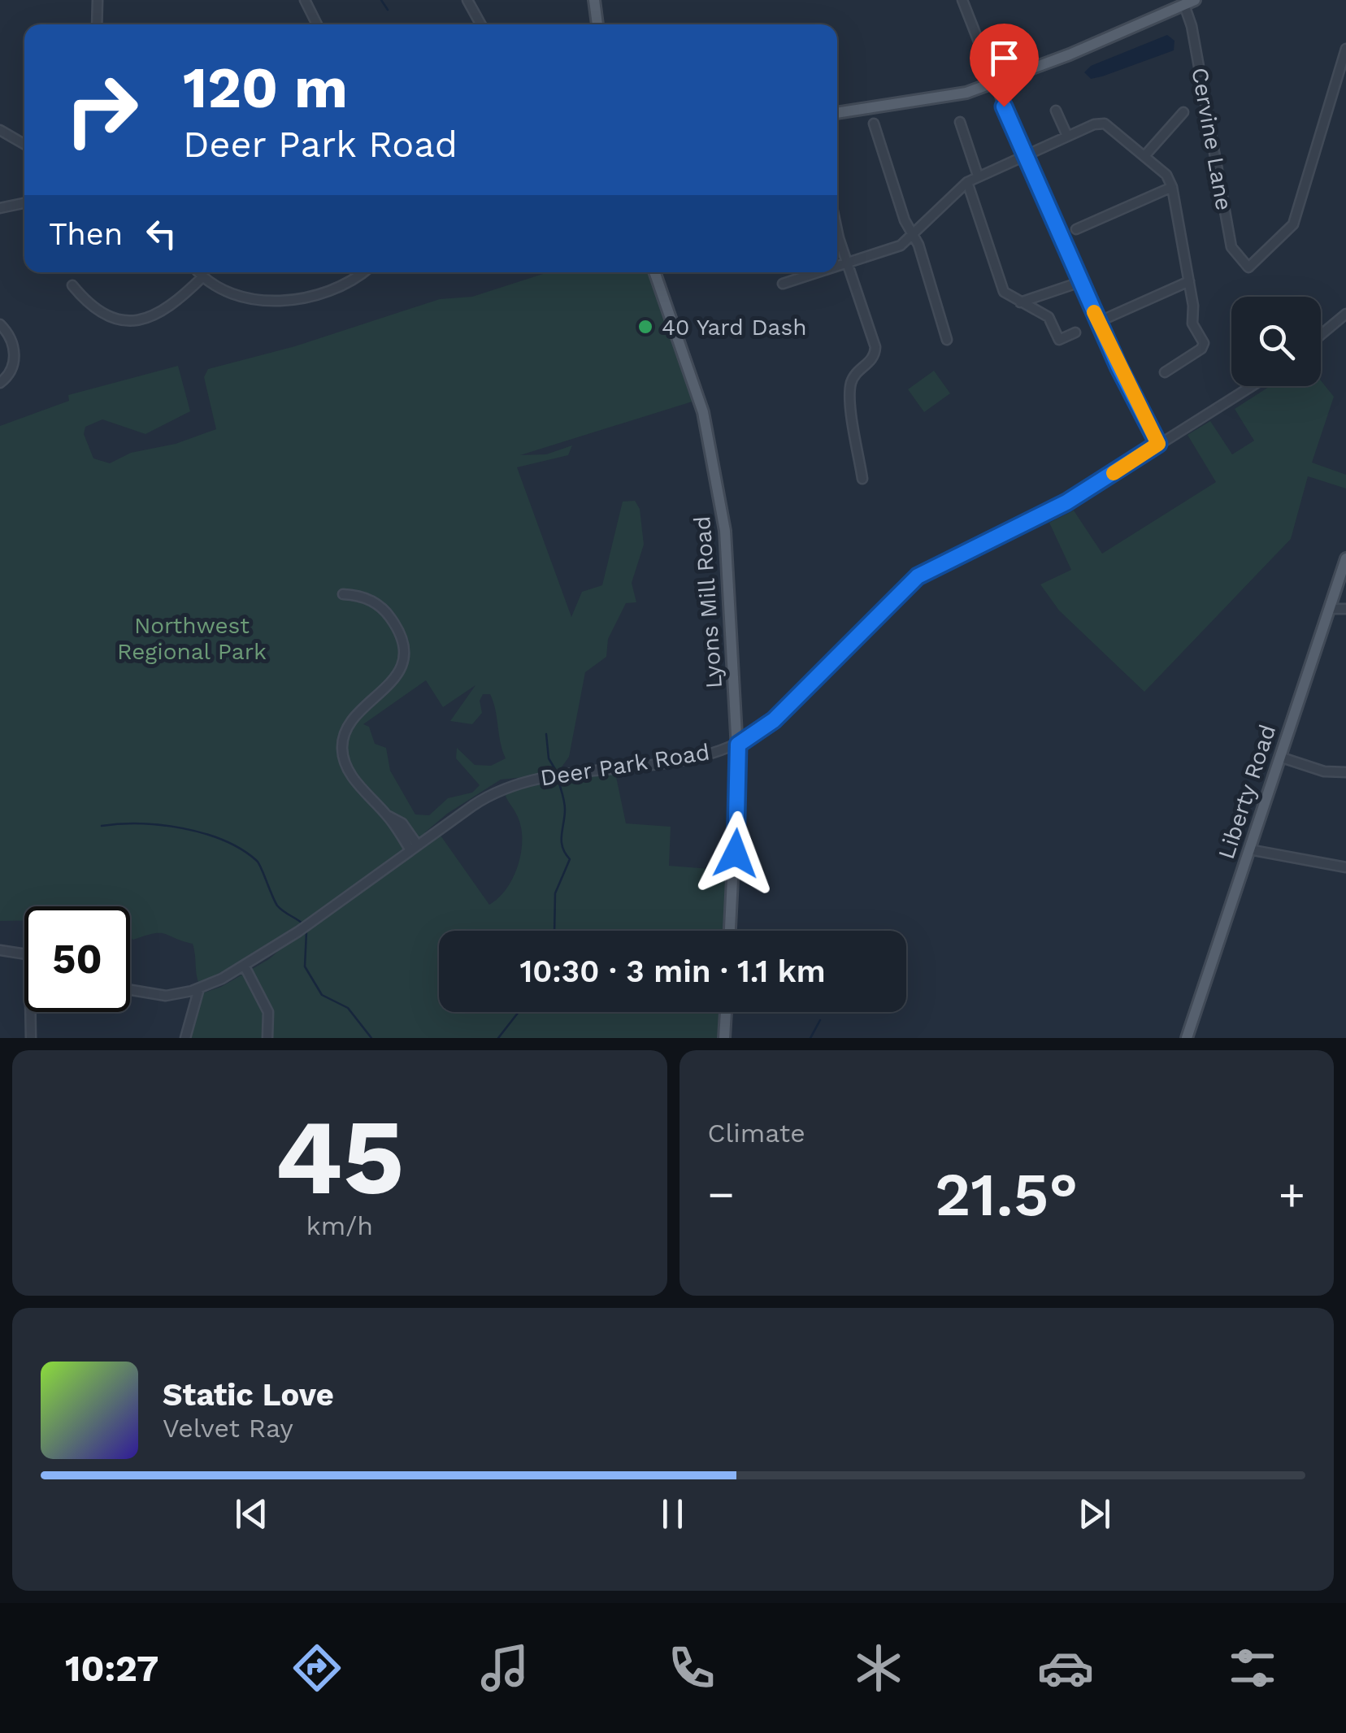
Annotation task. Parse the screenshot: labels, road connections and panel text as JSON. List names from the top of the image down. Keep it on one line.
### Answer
{"streets":{"main road":["Lyons Mill Road","Liberty Road"],"street":["Cervine Lane","Deer Park Road"]},"crossings":[["Lyons Mill Road","Deer Park Road"]],"parks":["Northwest Regional Park"],"places":["40 Yard Dash"],"page":{"turn":["120 m","Deer Park Road"],"then":"Then","limit":"50","trip":"10:30 · 3 min · 1.1 km","tile":[["45","km/h"],"Climate"],"heat":["−","21.5°","+"],"song":["Static Love","Velvet Ray"],"tabs":"10:27"}}
